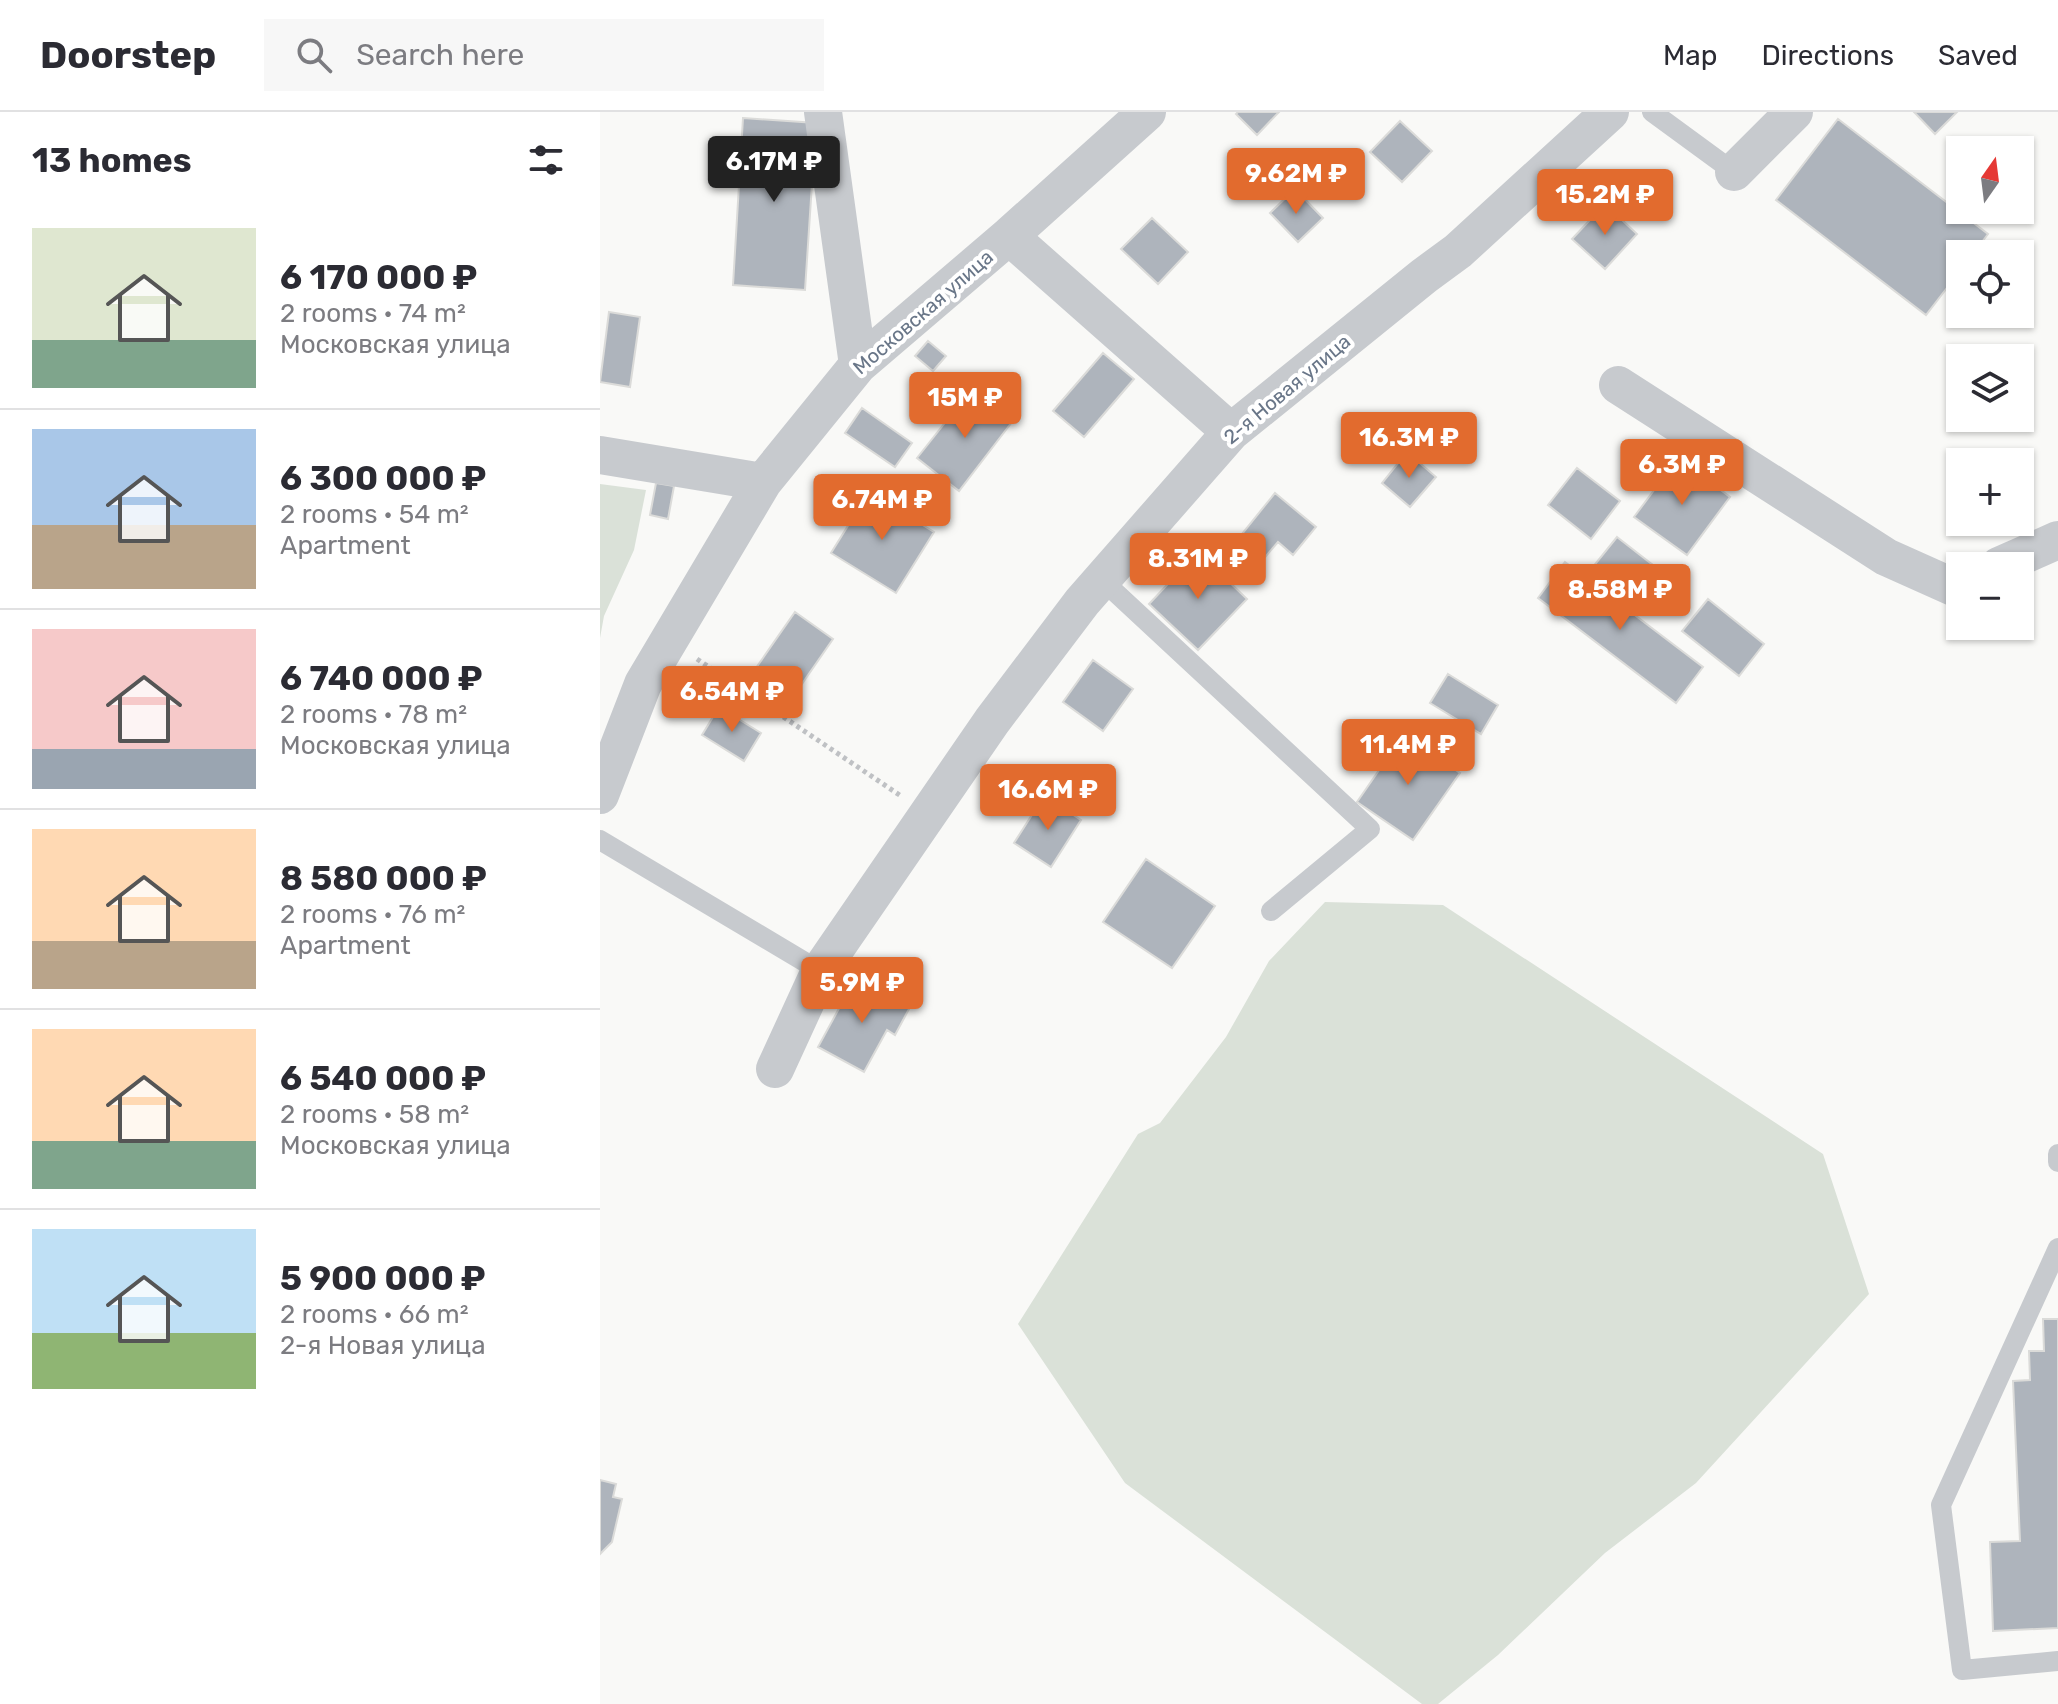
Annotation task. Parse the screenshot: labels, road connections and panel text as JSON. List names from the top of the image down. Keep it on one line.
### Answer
{"streets":{"street":["Московская улица","2-я Новая улица"]},"north":"top","page":{"header":"Doorstep","search":"Search here","nav":["Map","Directions","Saved"],"heading":"13 homes","map_buttons":["+","−"],"price":["6.17M ₽","9.62M ₽","15.2M ₽","15M ₽","16.3M ₽","6.3M ₽","6.74M ₽","8.31M ₽","8.58M ₽","6.54M ₽","11.4M ₽","16.6M ₽","5.9M ₽"],"list":[{"name":"6 170 000 ₽","note":"2 rooms · 74 m² · Московская улица"},{"name":"6 300 000 ₽","note":"2 rooms · 54 m² · Apartment"},{"name":"6 740 000 ₽","note":"2 rooms · 78 m² · Московская улица"},{"name":"8 580 000 ₽","note":"2 rooms · 76 m² · Apartment"},{"name":"6 540 000 ₽","note":"2 rooms · 58 m² · Московская улица"},{"name":"5 900 000 ₽","note":"2 rooms · 66 m² · 2-я Новая улица"}]}}
